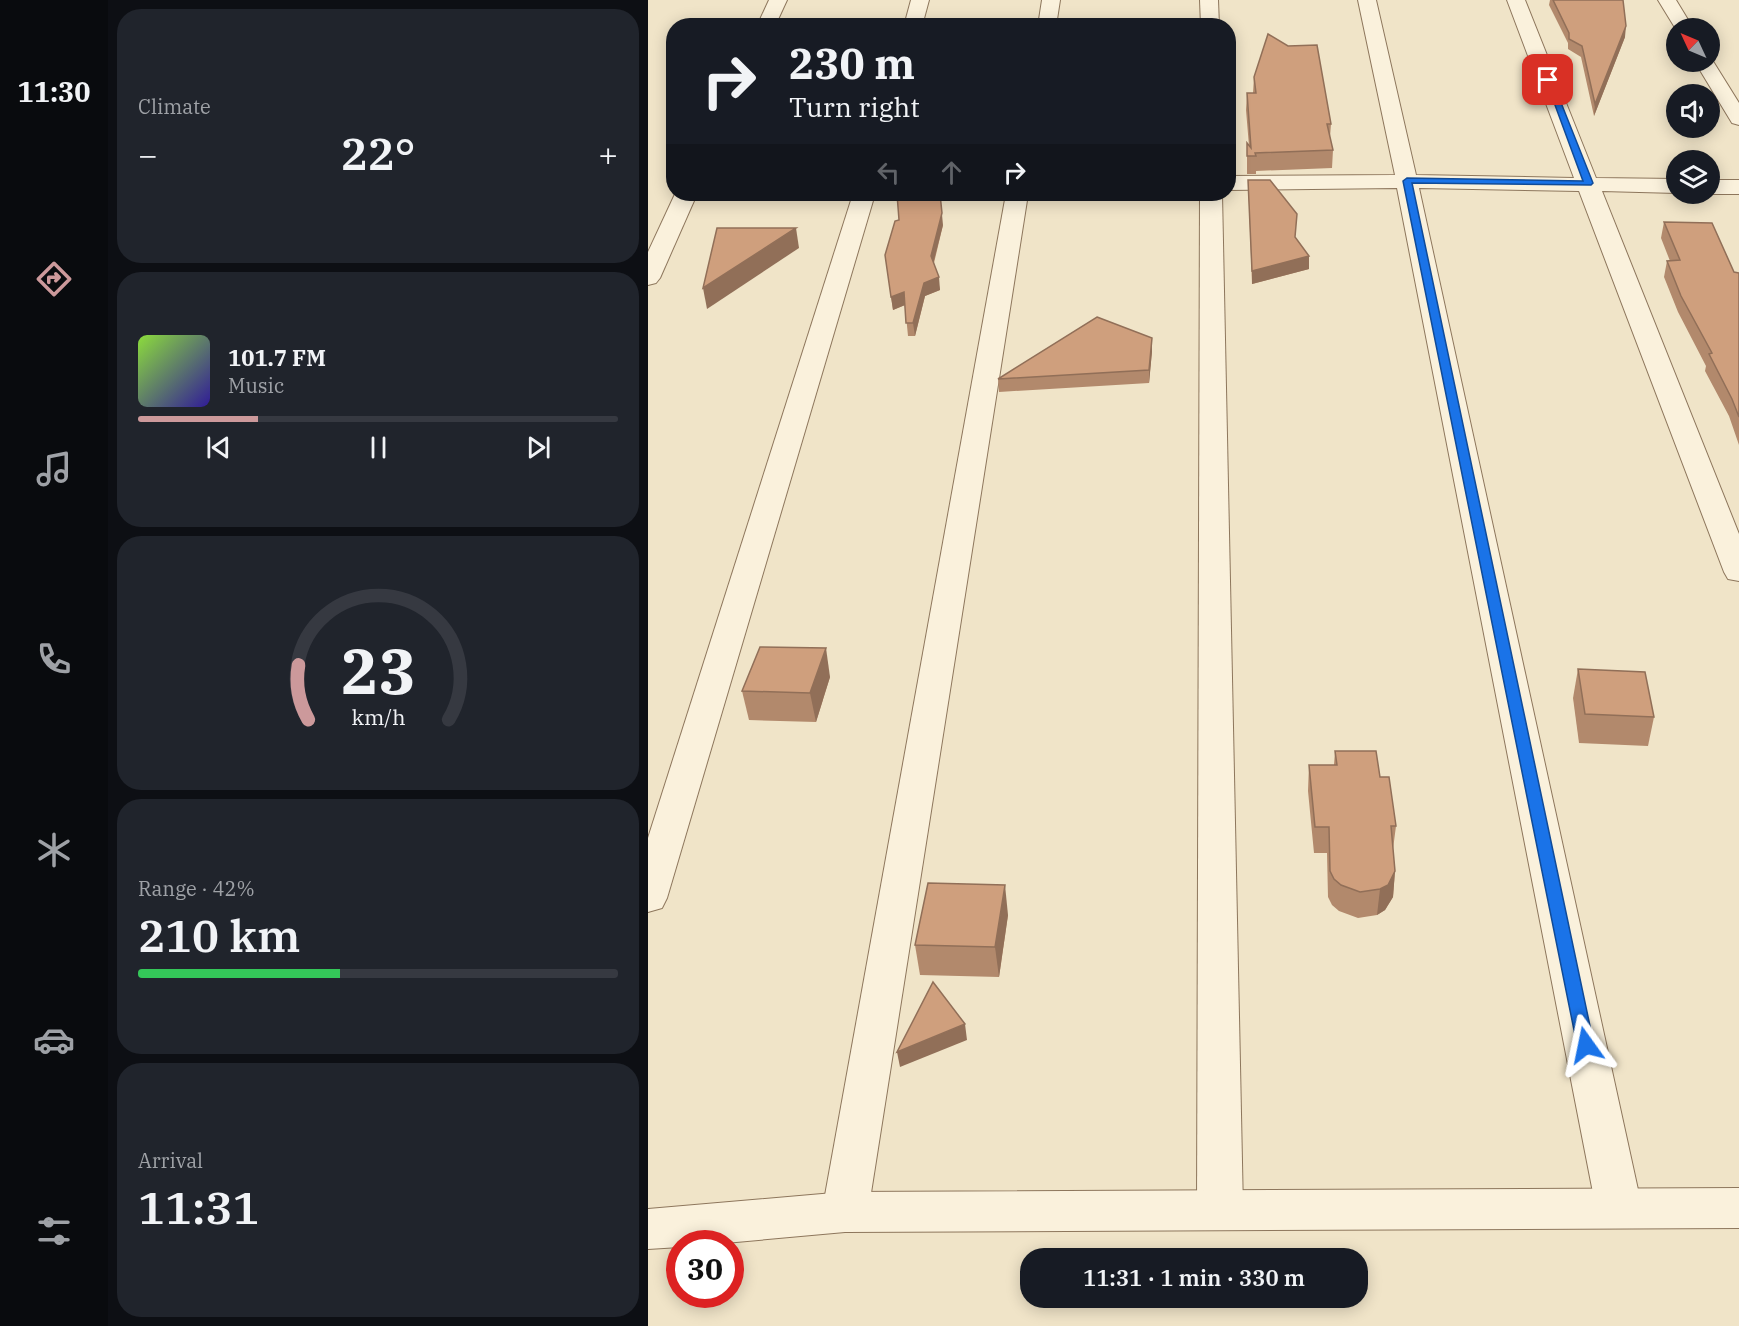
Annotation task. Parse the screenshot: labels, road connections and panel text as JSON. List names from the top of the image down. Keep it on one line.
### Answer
{"north":"top left","page":{"tabs":"11:30","tile":["Climate",["Range · 42%","210 km"],["Arrival","11:31"]],"turn":["230 m","Turn right"],"heat":["−","22°","+"],"song":["101.7 FM","Music"],"limit":"30","trip":"11:31 · 1 min · 330 m","gauge":["23","km/h"]}}
